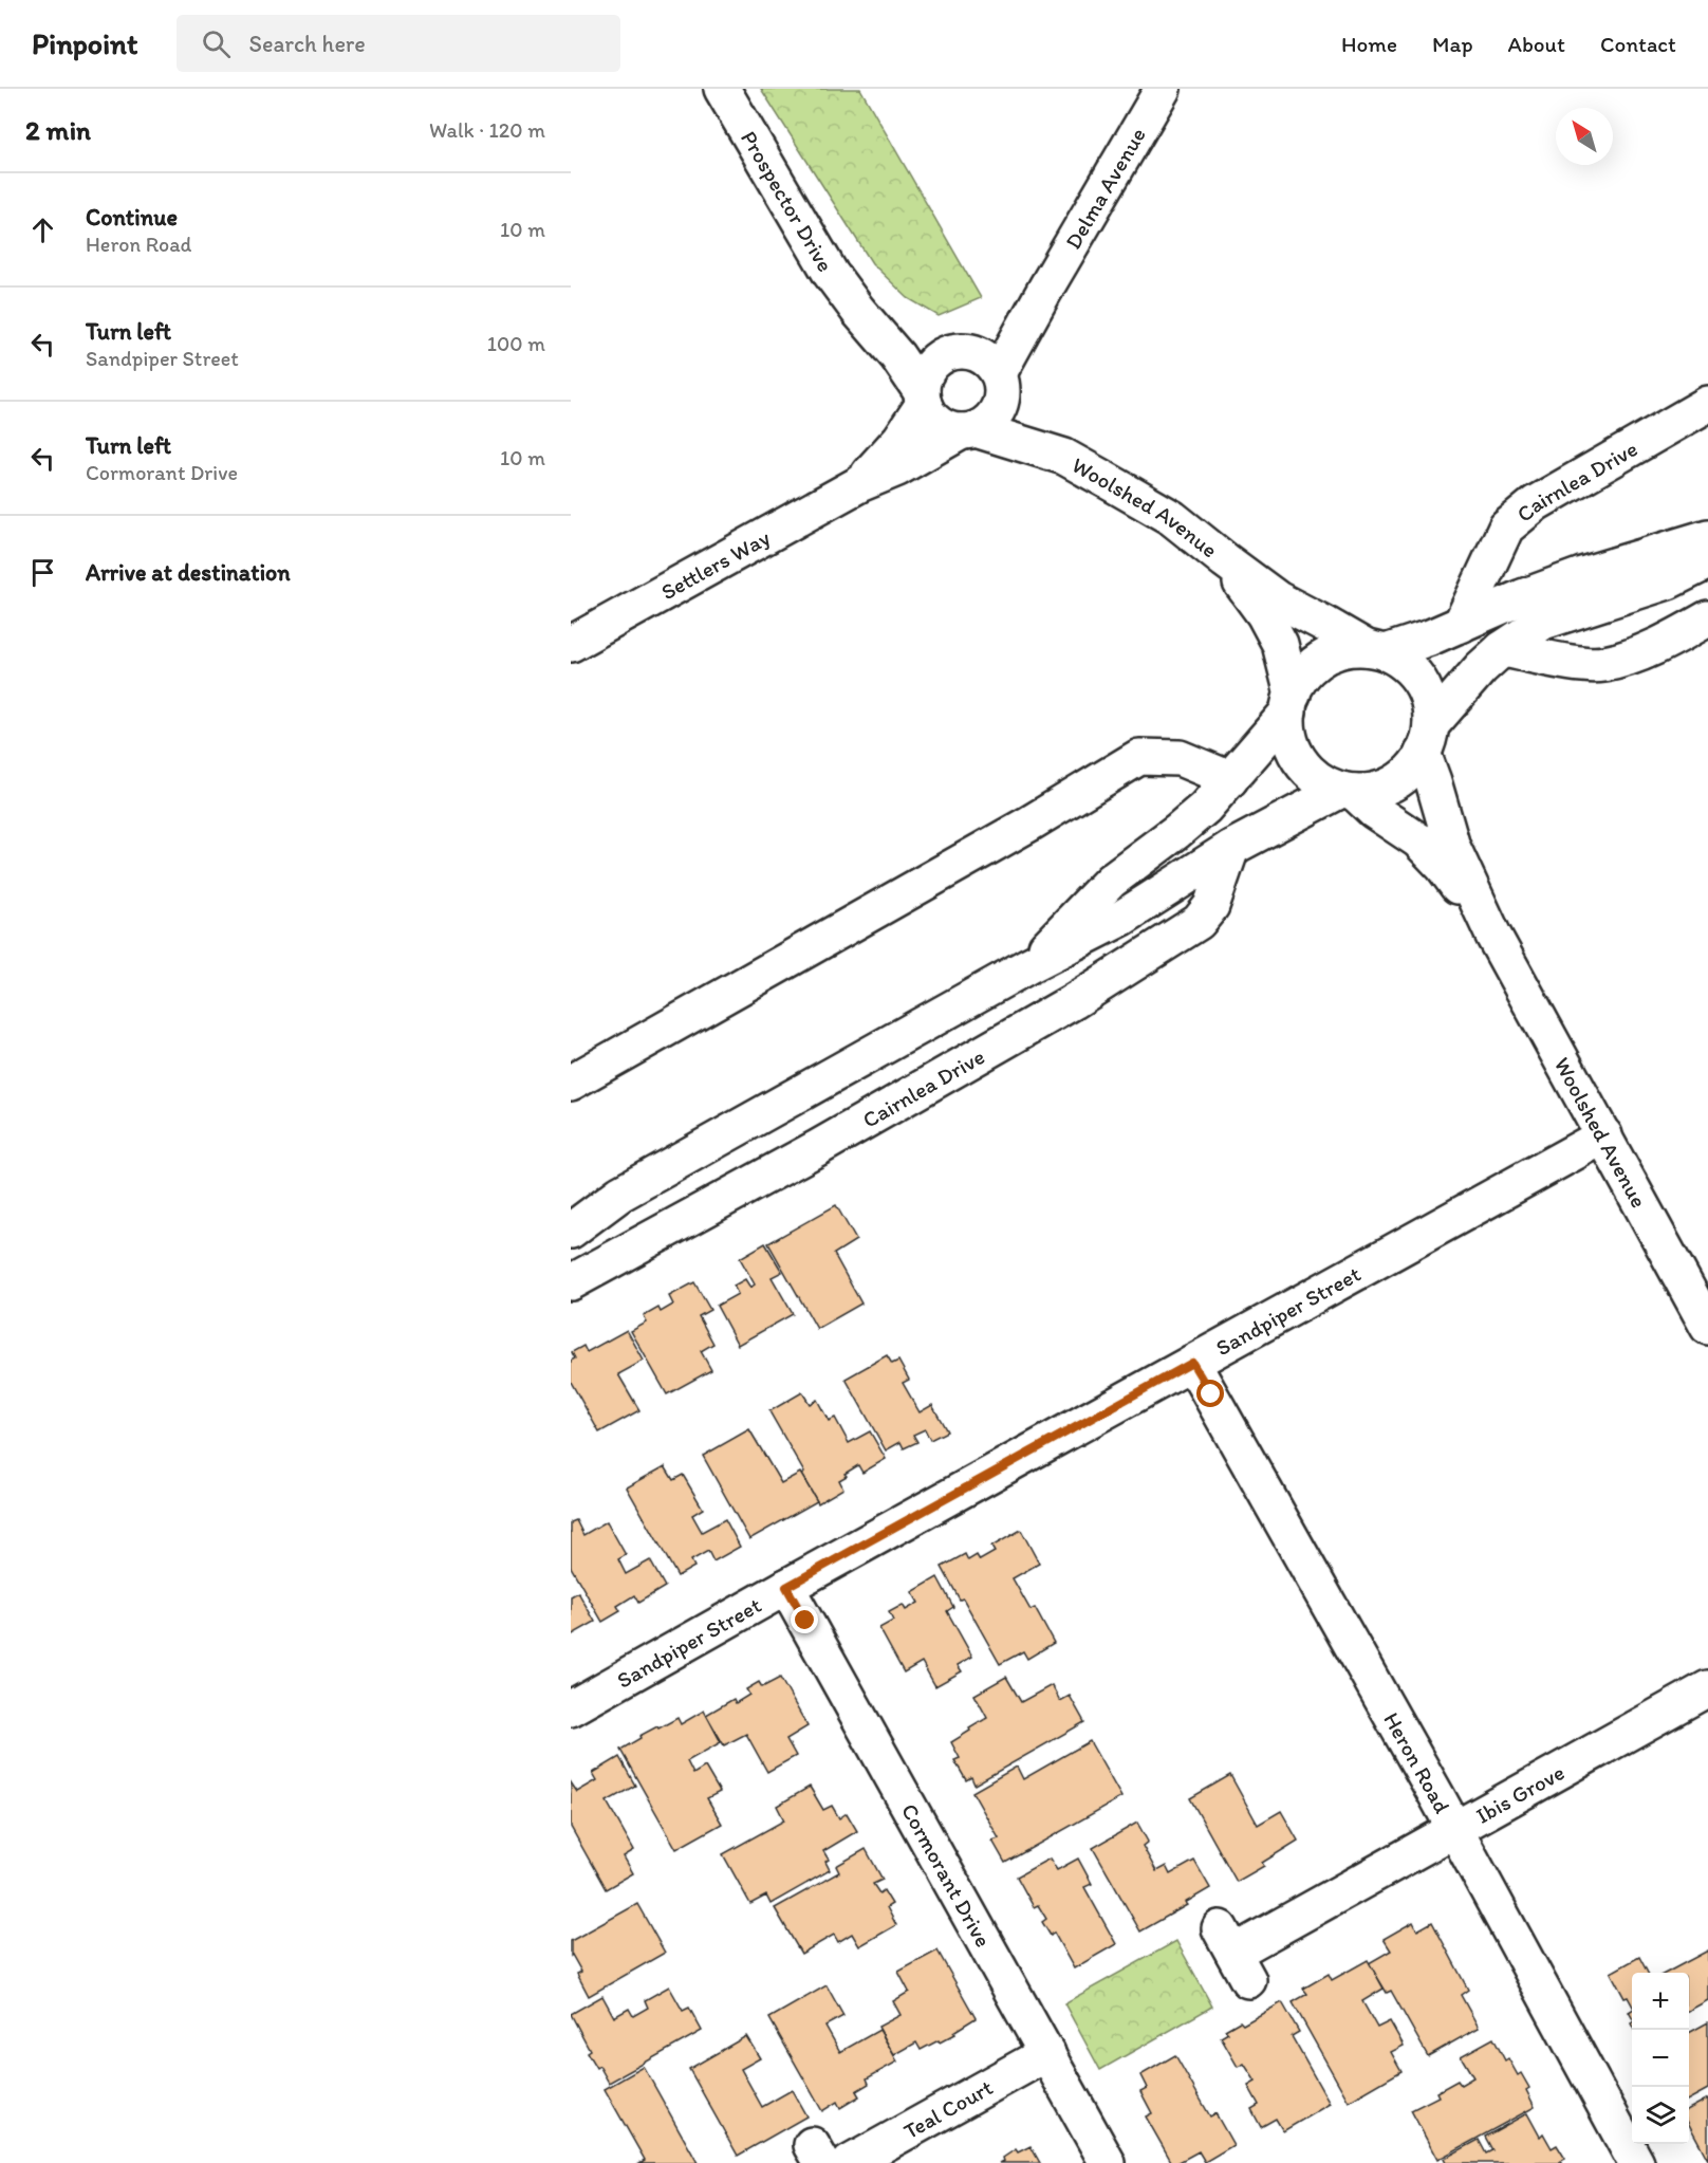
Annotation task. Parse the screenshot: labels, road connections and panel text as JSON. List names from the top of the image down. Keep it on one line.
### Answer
{"streets":{"street":["Delma Avenue","Prospector Drive","Cairnlea Drive","Woolshed Avenue","Settlers Way","Sandpiper Street","Heron Road","Ibis Grove","Cormorant Drive","Teal Court"]},"crossings":[["Delma Avenue","Prospector Drive"],["Delma Avenue","Woolshed Avenue"],["Delma Avenue","Settlers Way"],["Prospector Drive","Woolshed Avenue"],["Prospector Drive","Settlers Way"],["Woolshed Avenue","Settlers Way"],["Woolshed Avenue","Sandpiper Street"],["Sandpiper Street","Heron Road"],["Sandpiper Street","Cormorant Drive"],["Heron Road","Ibis Grove"],["Cormorant Drive","Teal Court"]],"north":"top left","page":{"header":"Pinpoint","search":"Search here","nav":["Home","Map","About","Contact"],"heading":["2 min","Walk · 120 m"],"list":[["Continue","Heron Road","10 m"],["Turn left","Sandpiper Street","100 m"],["Turn left","Cormorant Drive","10 m"],"Arrive at destination"],"map_buttons":["+","−"]}}
